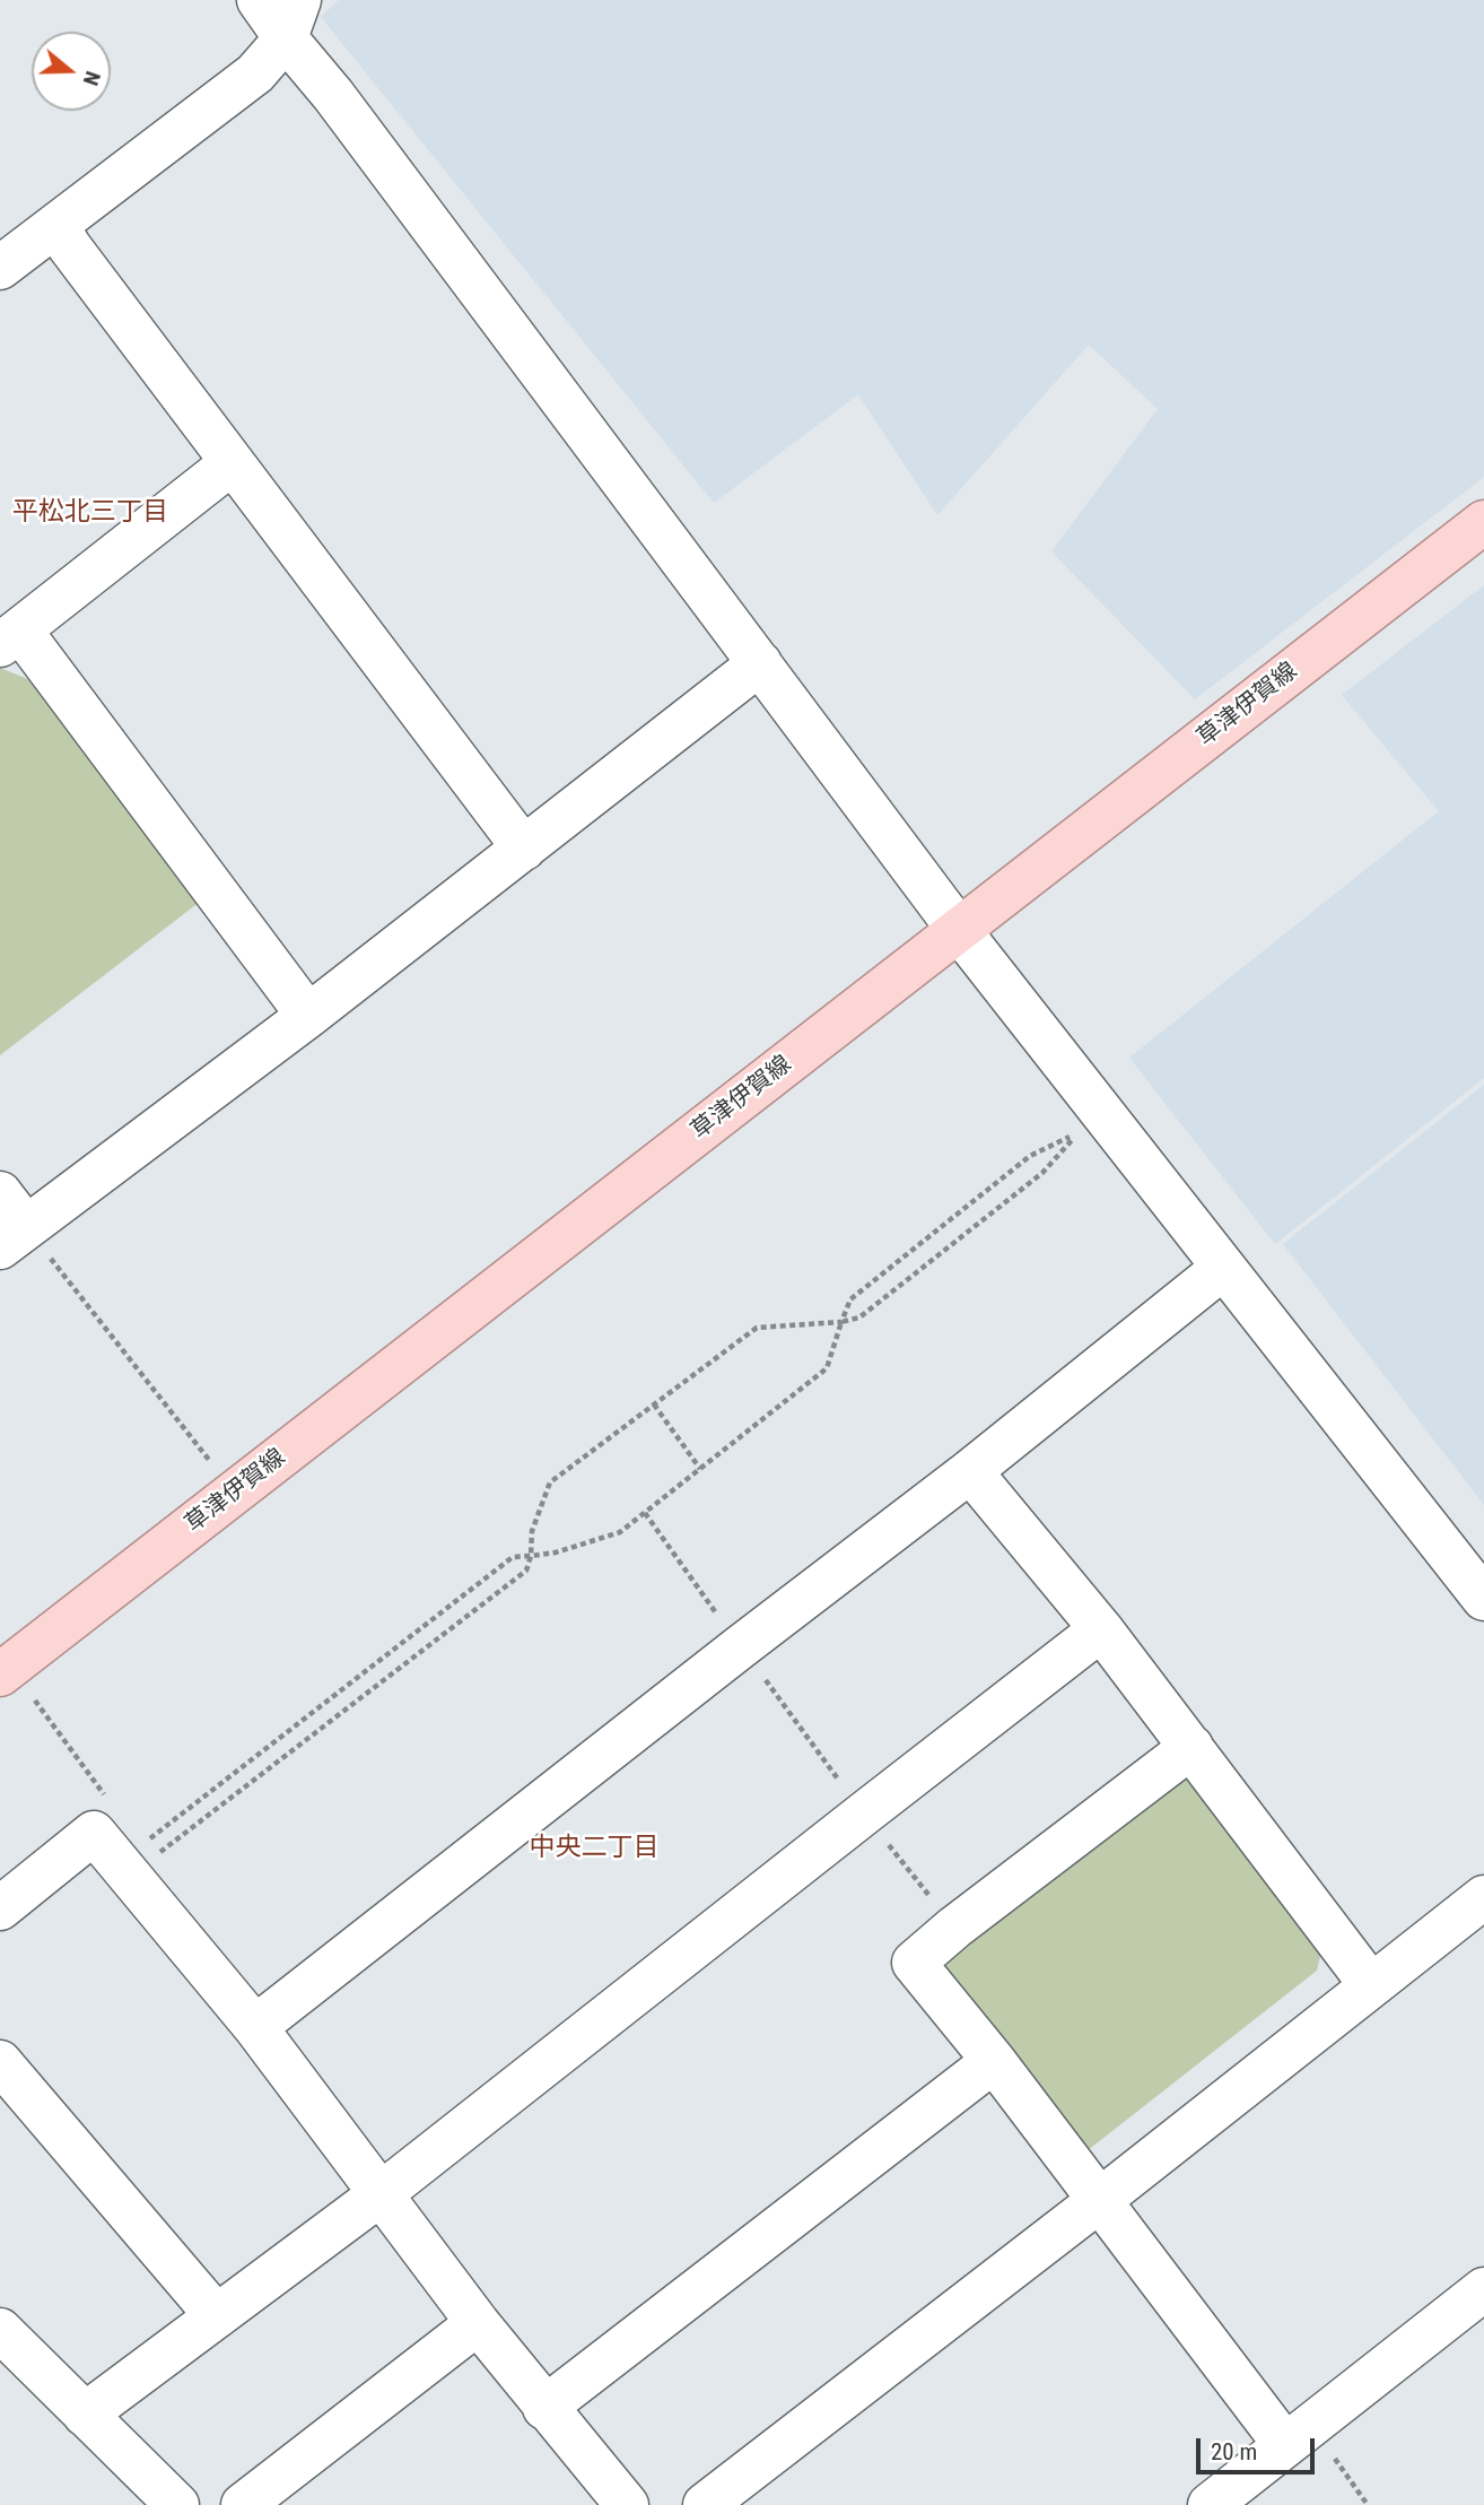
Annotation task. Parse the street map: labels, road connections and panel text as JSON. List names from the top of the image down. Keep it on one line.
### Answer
{"streets":{"main road":["草津伊賀線"]},"districts":["平松北三丁目","中央二丁目"],"scale_bar":"20 m","north":"right"}
